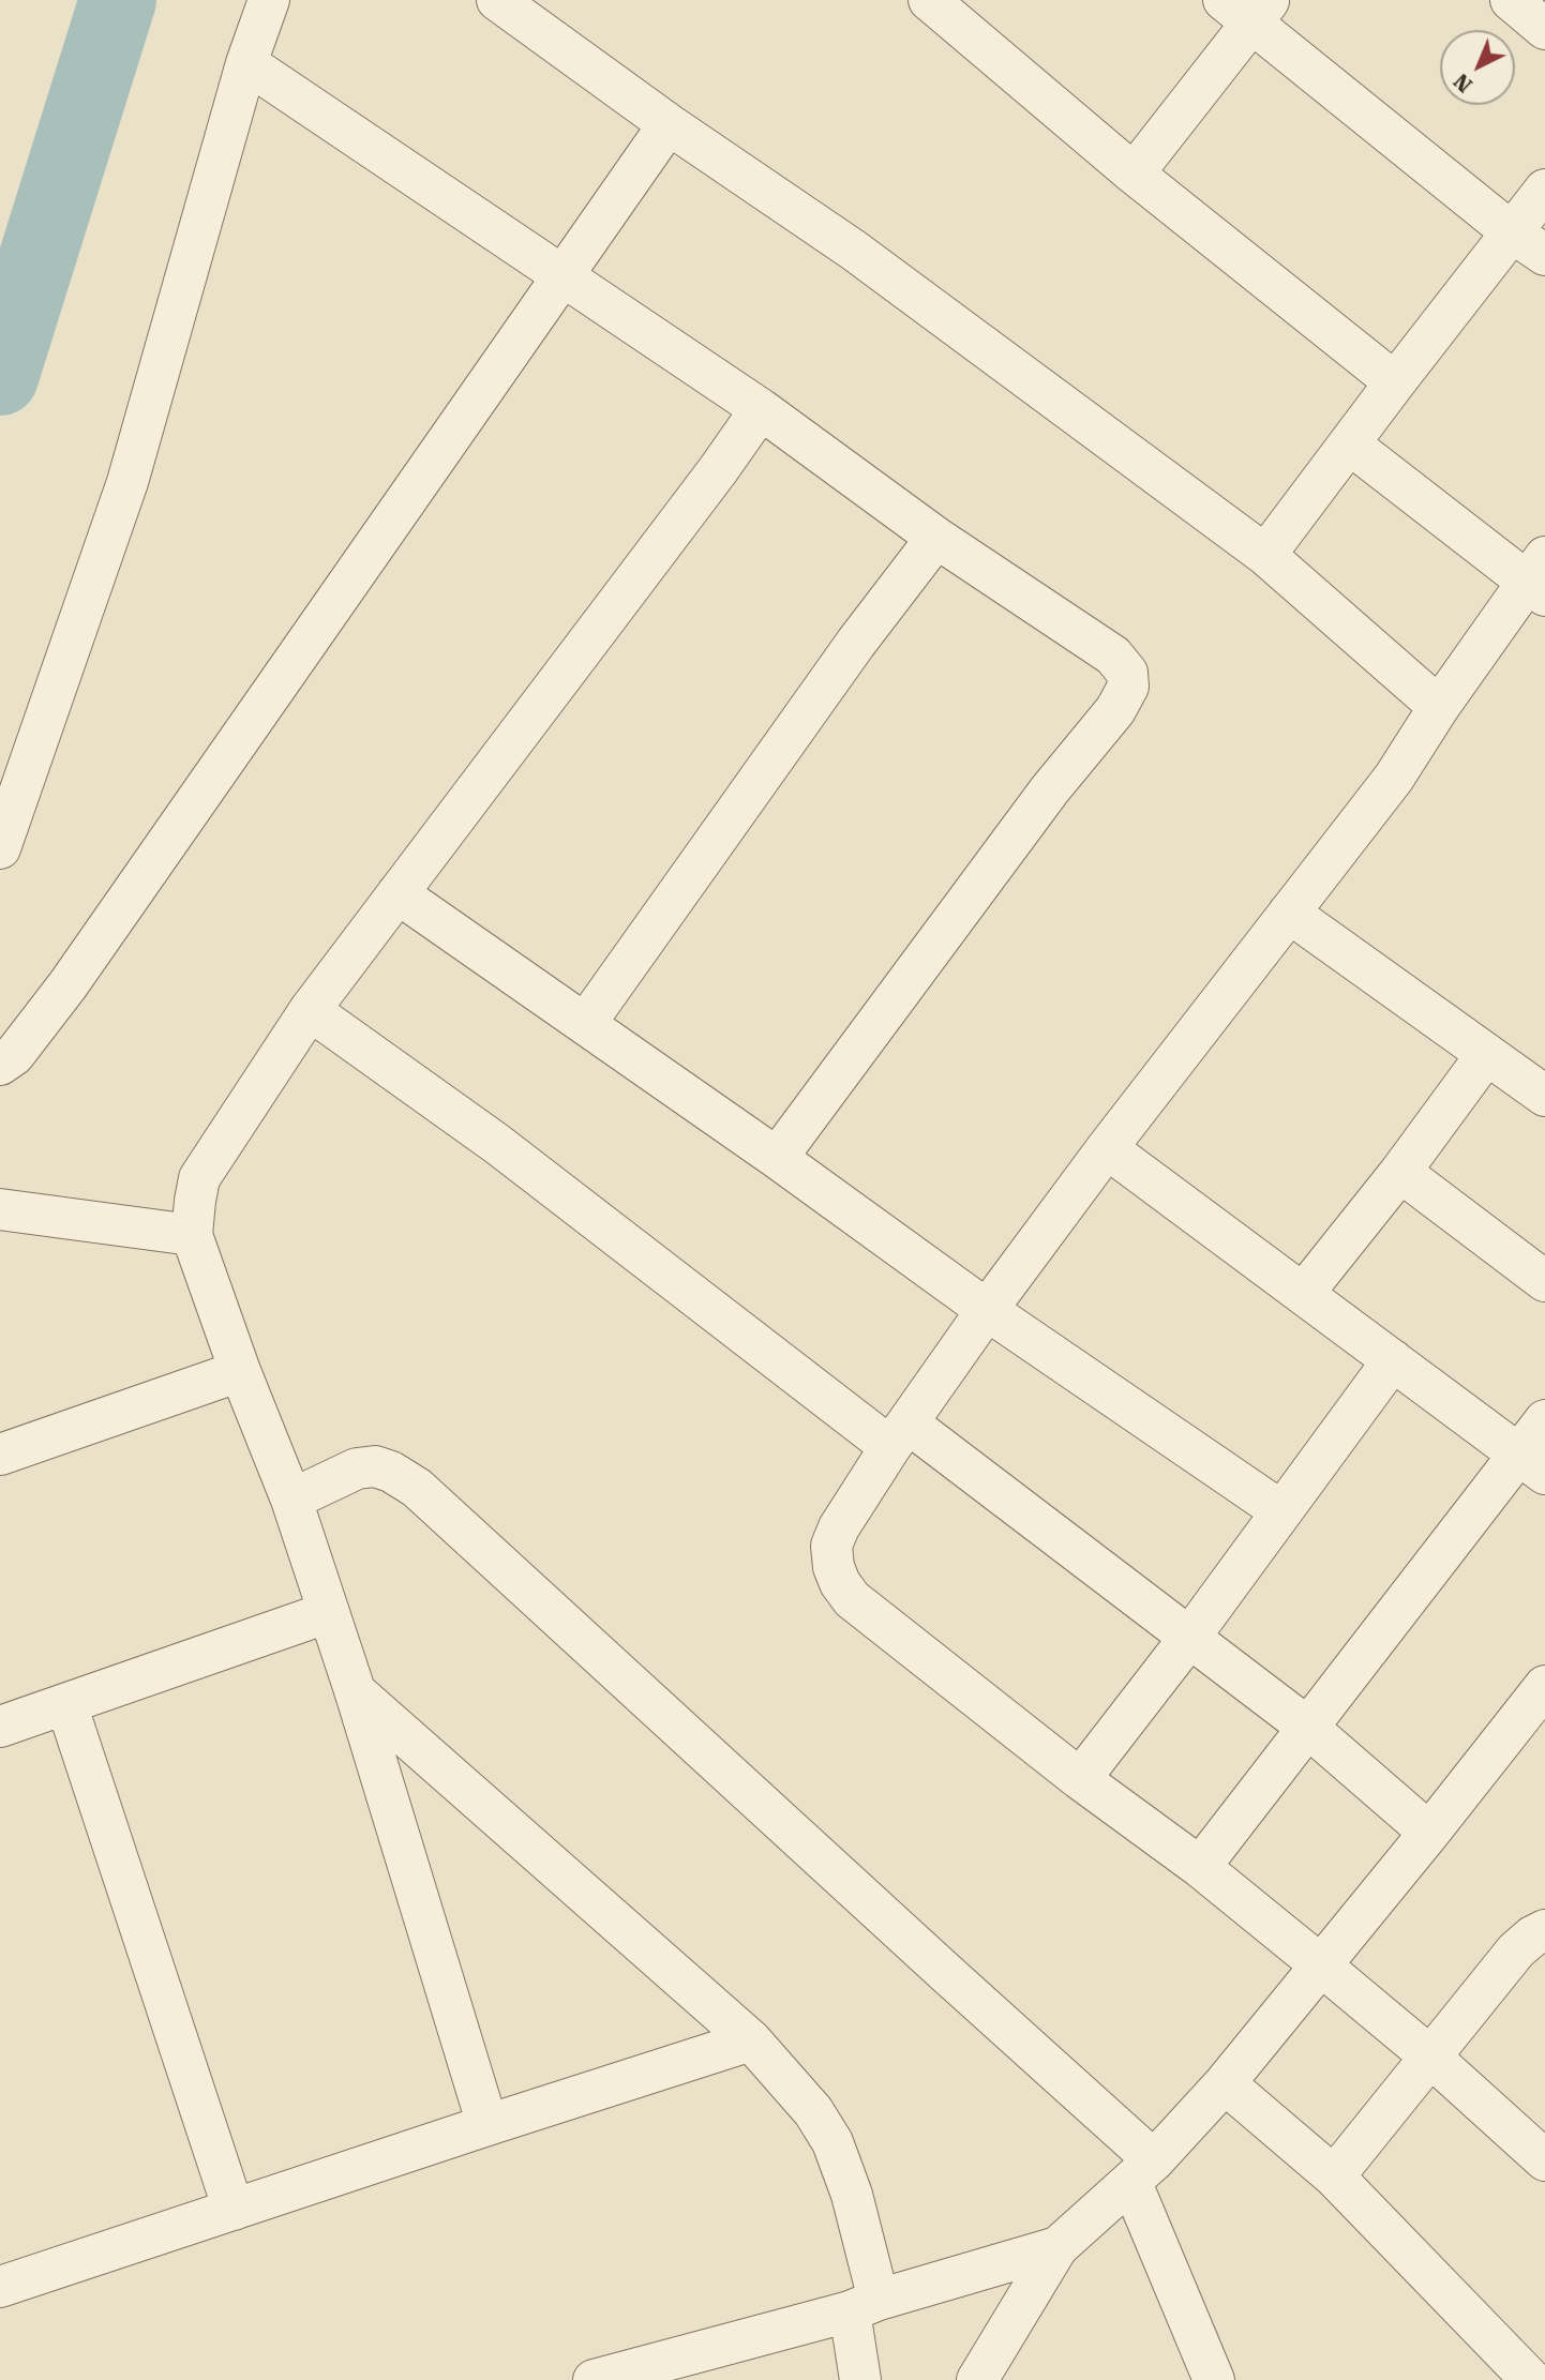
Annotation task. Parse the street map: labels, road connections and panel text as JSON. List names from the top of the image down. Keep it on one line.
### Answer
{"north":"bottom left"}
